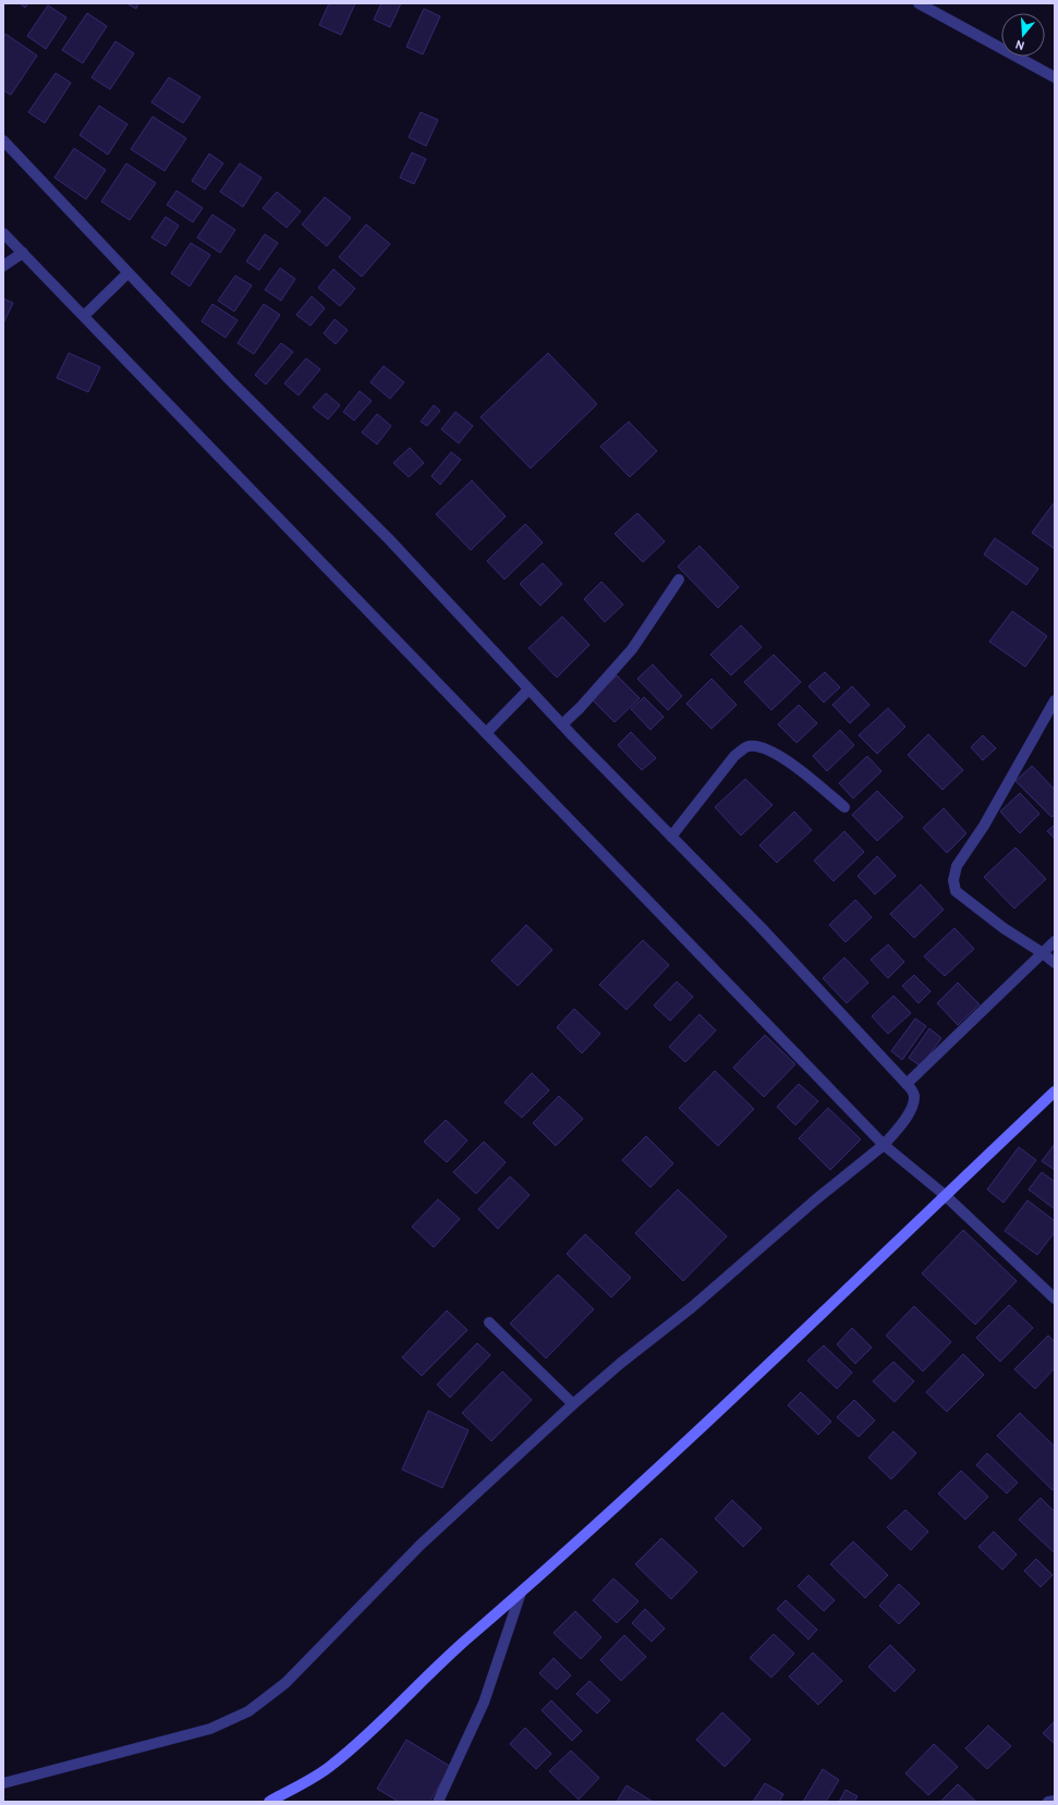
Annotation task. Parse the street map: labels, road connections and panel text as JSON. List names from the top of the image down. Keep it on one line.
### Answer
{"north":"bottom"}
